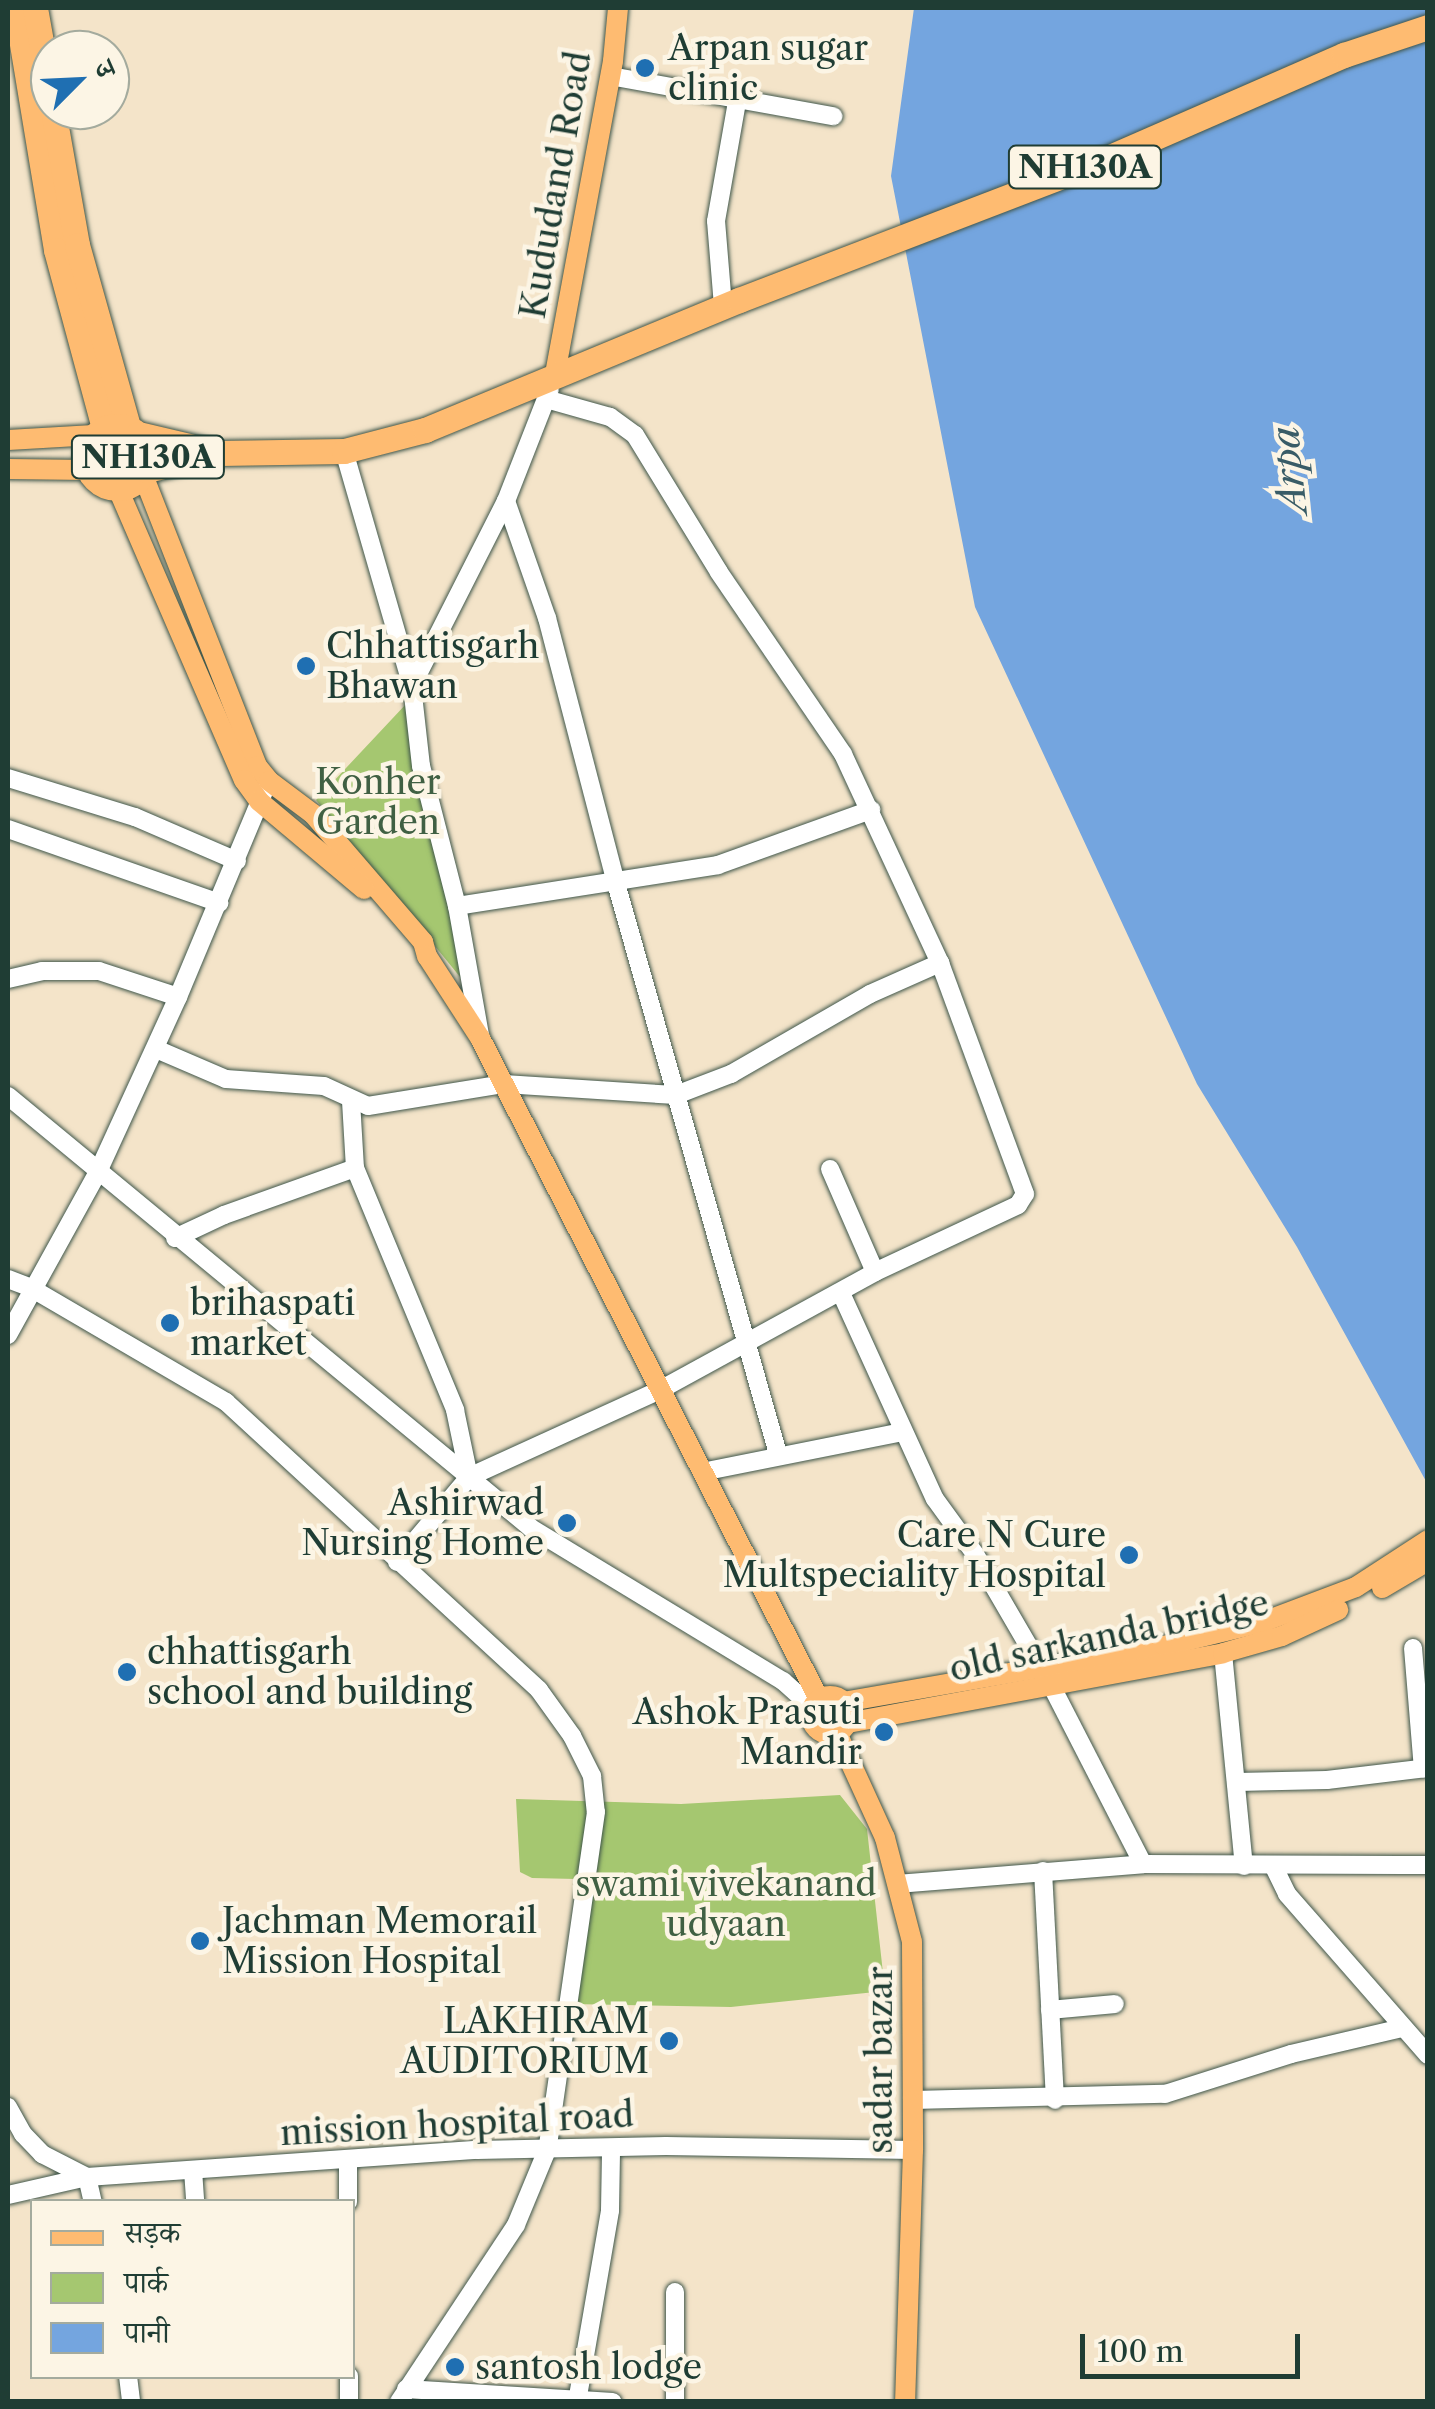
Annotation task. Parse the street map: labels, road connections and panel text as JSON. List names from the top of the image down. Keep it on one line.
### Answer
{"streets":{"highway":["NH130A"],"main road":["Kududand Road","old sarkanda bridge","sadar bazar"],"street":["mission hospital road"]},"crossings":[["NH130A","Kududand Road"],["old sarkanda bridge","sadar bazar"],["sadar bazar","mission hospital road"]],"water":["Arpa"],"parks":["Konher Garden","swami vivekanand udyaan"],"places":["Arpan sugar clinic","Chhattisgarh Bhawan","brihaspati market","Ashirwad Nursing Home","Care N Cure Multspeciality Hospital","chhattisgarh school and building","Ashok Prasuti Mandir","Jachman Memorail Mission Hospital","LAKHIRAM AUDITORIUM","santosh lodge"],"legend":["सड़क","पार्क","पानी"],"scale_bar":"100 m","north":"top right"}
